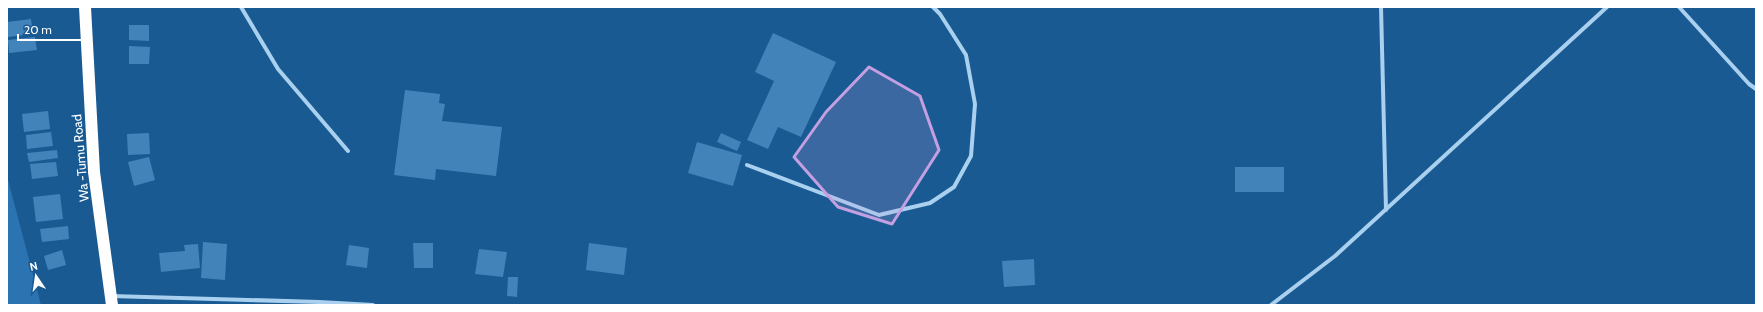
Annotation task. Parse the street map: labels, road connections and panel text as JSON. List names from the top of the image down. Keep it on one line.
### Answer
{"streets":{"highway":["Wa -Tumu Road"]},"scale_bar":"20 m","north":"top"}
